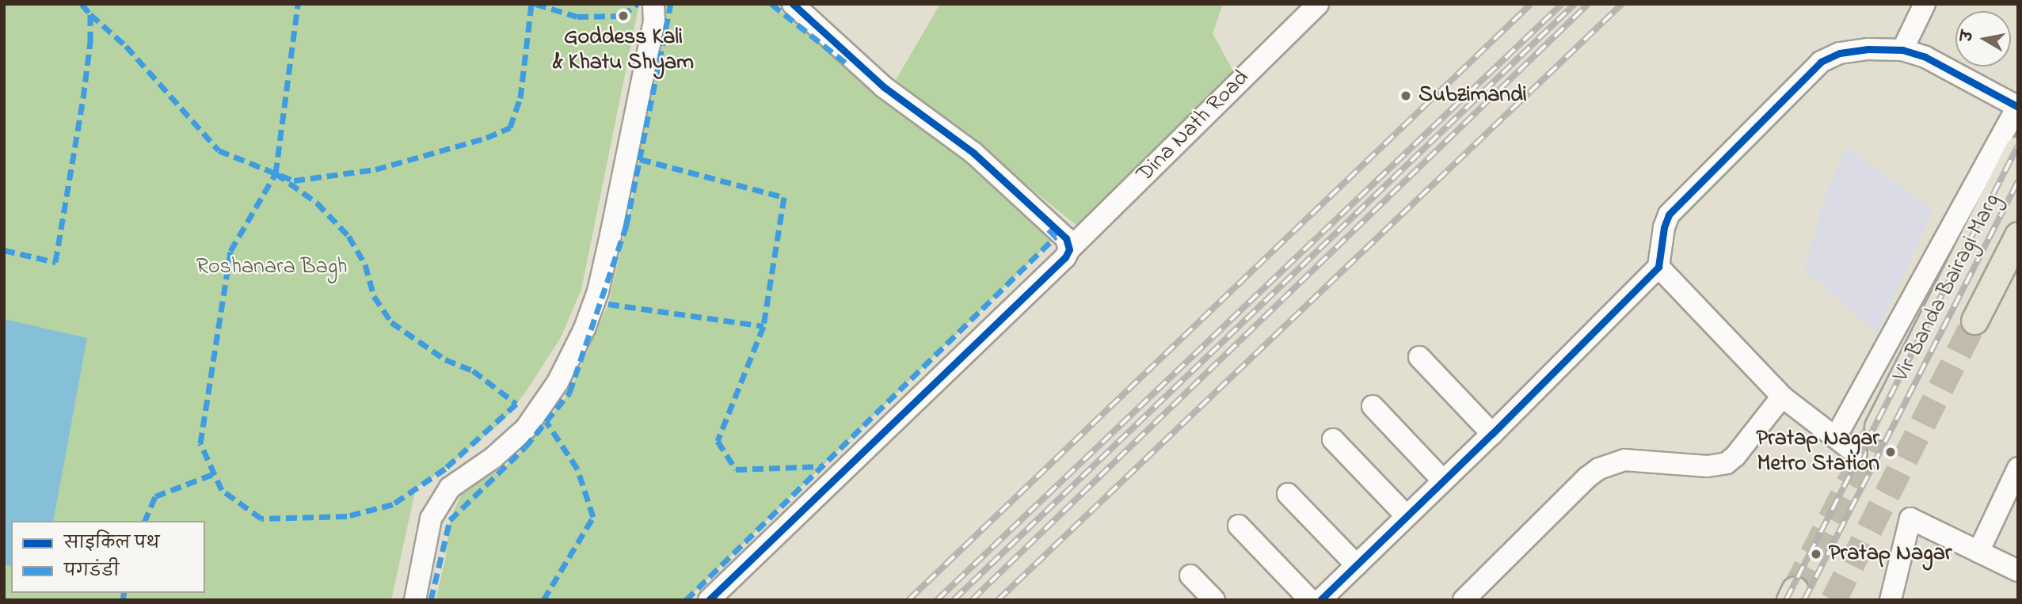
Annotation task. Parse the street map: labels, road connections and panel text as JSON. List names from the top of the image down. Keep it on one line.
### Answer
{"streets":{"main road":["Vir Banda Bairagi Marg"],"street":["Dina Nath Road"]},"parks":["Roshanara Bagh"],"places":["Goddess Kali & Khatu Shyam","Subzimandi","Pratap Nagar Metro Station","Pratap Nagar"],"legend":["साइकिल पथ","पगडंडी"],"north":"left"}
